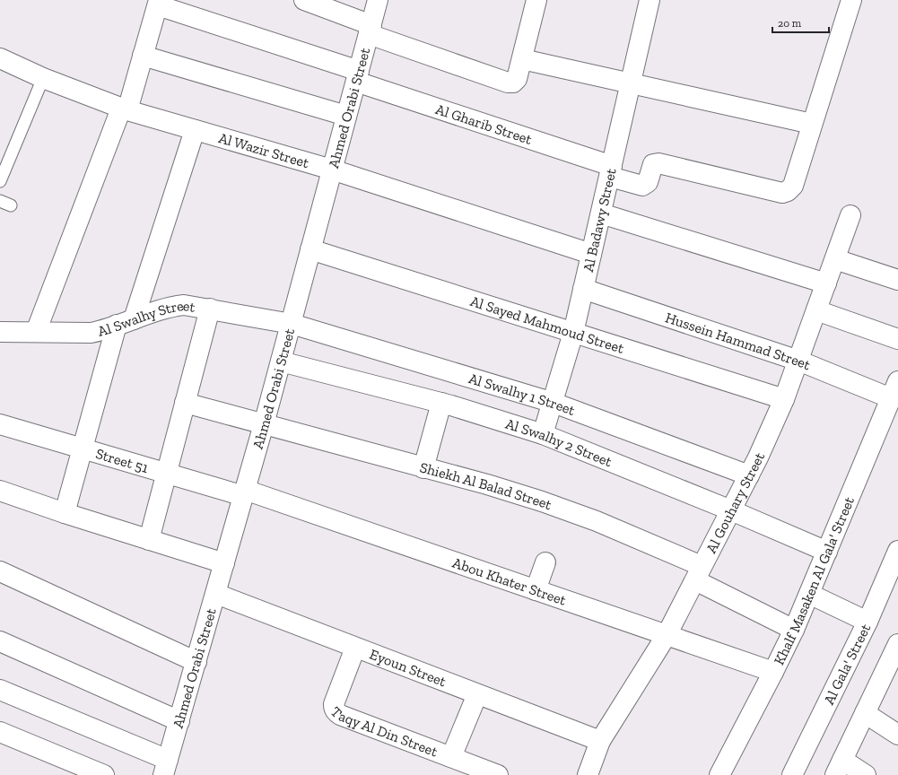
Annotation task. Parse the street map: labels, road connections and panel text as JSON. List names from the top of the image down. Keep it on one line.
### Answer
{"streets":{"street":["Ahmed Orabi Street","Al Gharib Street","Al Wazir Street","Al Badawy Street","Al Swalhy Street","Al Sayed Mahmoud Street","Hussein Hammad Street","Al Swalhy 1 Street","Al Swalhy 2 Street","Street 51","Shiekh Al Balad Street","Al Gouhary Street","Khalf Masaken Al Gala' Street","Abou Khater Street","Al Gala' Street","Eyoun Street","Taqy Al Din Street"]},"crossings":[["Ahmed Orabi Street","Al Gharib Street"],["Ahmed Orabi Street","Al Wazir Street"],["Ahmed Orabi Street","Al Swalhy Street"],["Ahmed Orabi Street","Al Sayed Mahmoud Street"],["Ahmed Orabi Street","Al Swalhy 1 Street"],["Ahmed Orabi Street","Al Swalhy 2 Street"],["Ahmed Orabi Street","Street 51"],["Ahmed Orabi Street","Shiekh Al Balad Street"],["Ahmed Orabi Street","Abou Khater Street"],["Ahmed Orabi Street","Eyoun Street"],["Al Gharib Street","Al Badawy Street"],["Al Wazir Street","Al Badawy Street"],["Al Badawy Street","Al Sayed Mahmoud Street"],["Al Badawy Street","Hussein Hammad Street"],["Al Badawy Street","Al Swalhy 1 Street"],["Al Badawy Street","Al Swalhy 2 Street"],["Al Swalhy Street","Al Swalhy 1 Street"],["Al Sayed Mahmoud Street","Al Gouhary Street"],["Hussein Hammad Street","Al Gouhary Street"],["Hussein Hammad Street","Khalf Masaken Al Gala' Street"],["Al Swalhy 1 Street","Al Gouhary Street"],["Al Swalhy 2 Street","Al Gouhary Street"],["Al Swalhy 2 Street","Khalf Masaken Al Gala' Street"],["Street 51","Abou Khater Street"],["Shiekh Al Balad Street","Al Gouhary Street"],["Shiekh Al Balad Street","Khalf Masaken Al Gala' Street"],["Al Gouhary Street","Abou Khater Street"],["Al Gouhary Street","Eyoun Street"],["Khalf Masaken Al Gala' Street","Abou Khater Street"],["Eyoun Street","Taqy Al Din Street"]],"scale_bar":"20 m"}
